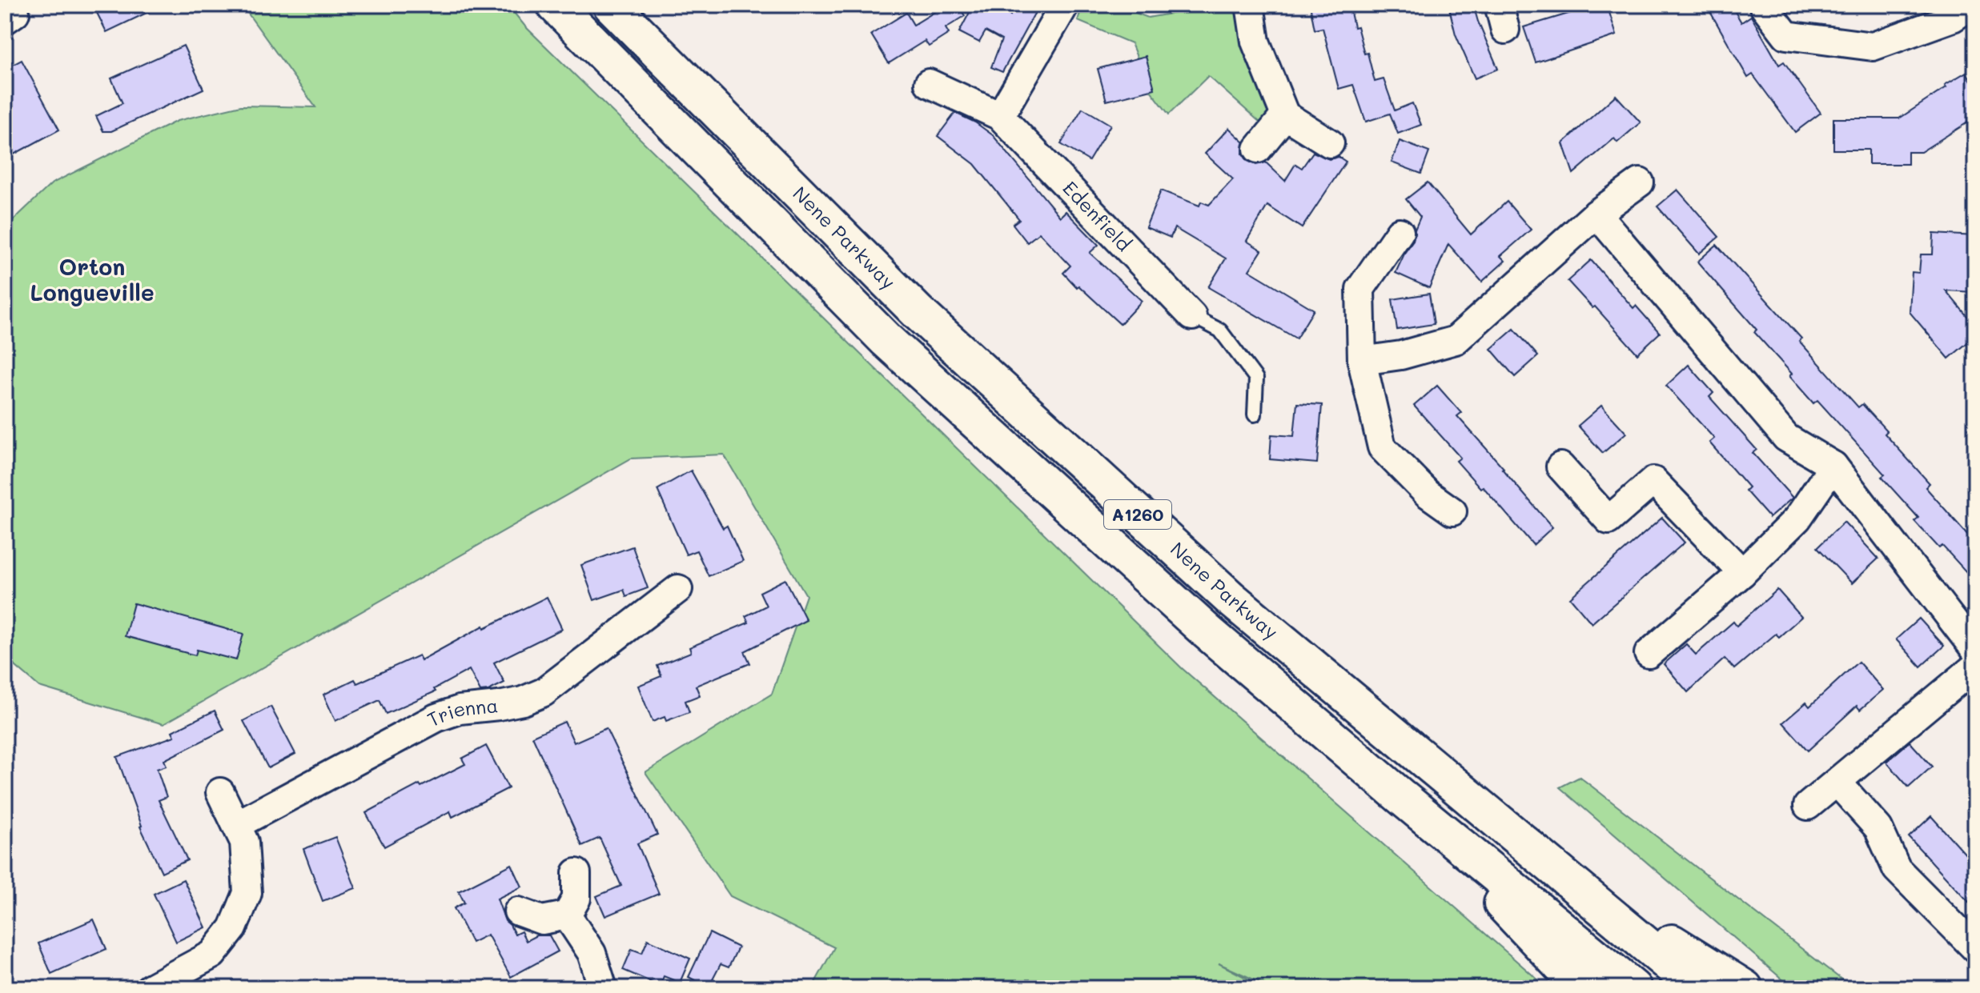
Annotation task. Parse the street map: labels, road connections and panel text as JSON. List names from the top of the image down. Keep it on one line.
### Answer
{"streets":{"highway":["Nene Parkway","A1260"],"street":["Edenfield","Trienna"]},"districts":["Orton Longueville"]}
